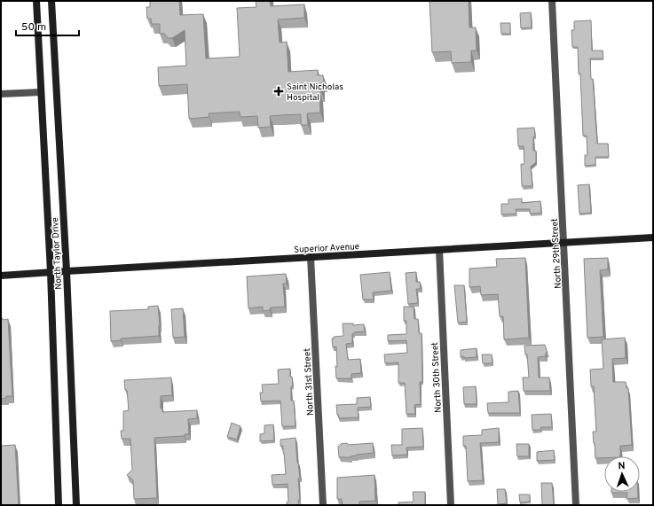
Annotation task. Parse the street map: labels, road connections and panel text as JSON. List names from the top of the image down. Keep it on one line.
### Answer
{"streets":{"main road":["Superior Avenue","North Taylor Drive"],"street":["North 29th Street","North 30th Street","North 31st Street"]},"crossings":[["Superior Avenue","North Taylor Drive"],["Superior Avenue","North 29th Street"],["Superior Avenue","North 30th Street"],["Superior Avenue","North 31st Street"]],"places":{"health":["Saint Nicholas Hospital"]},"scale_bar":"50 m","north":"top"}
